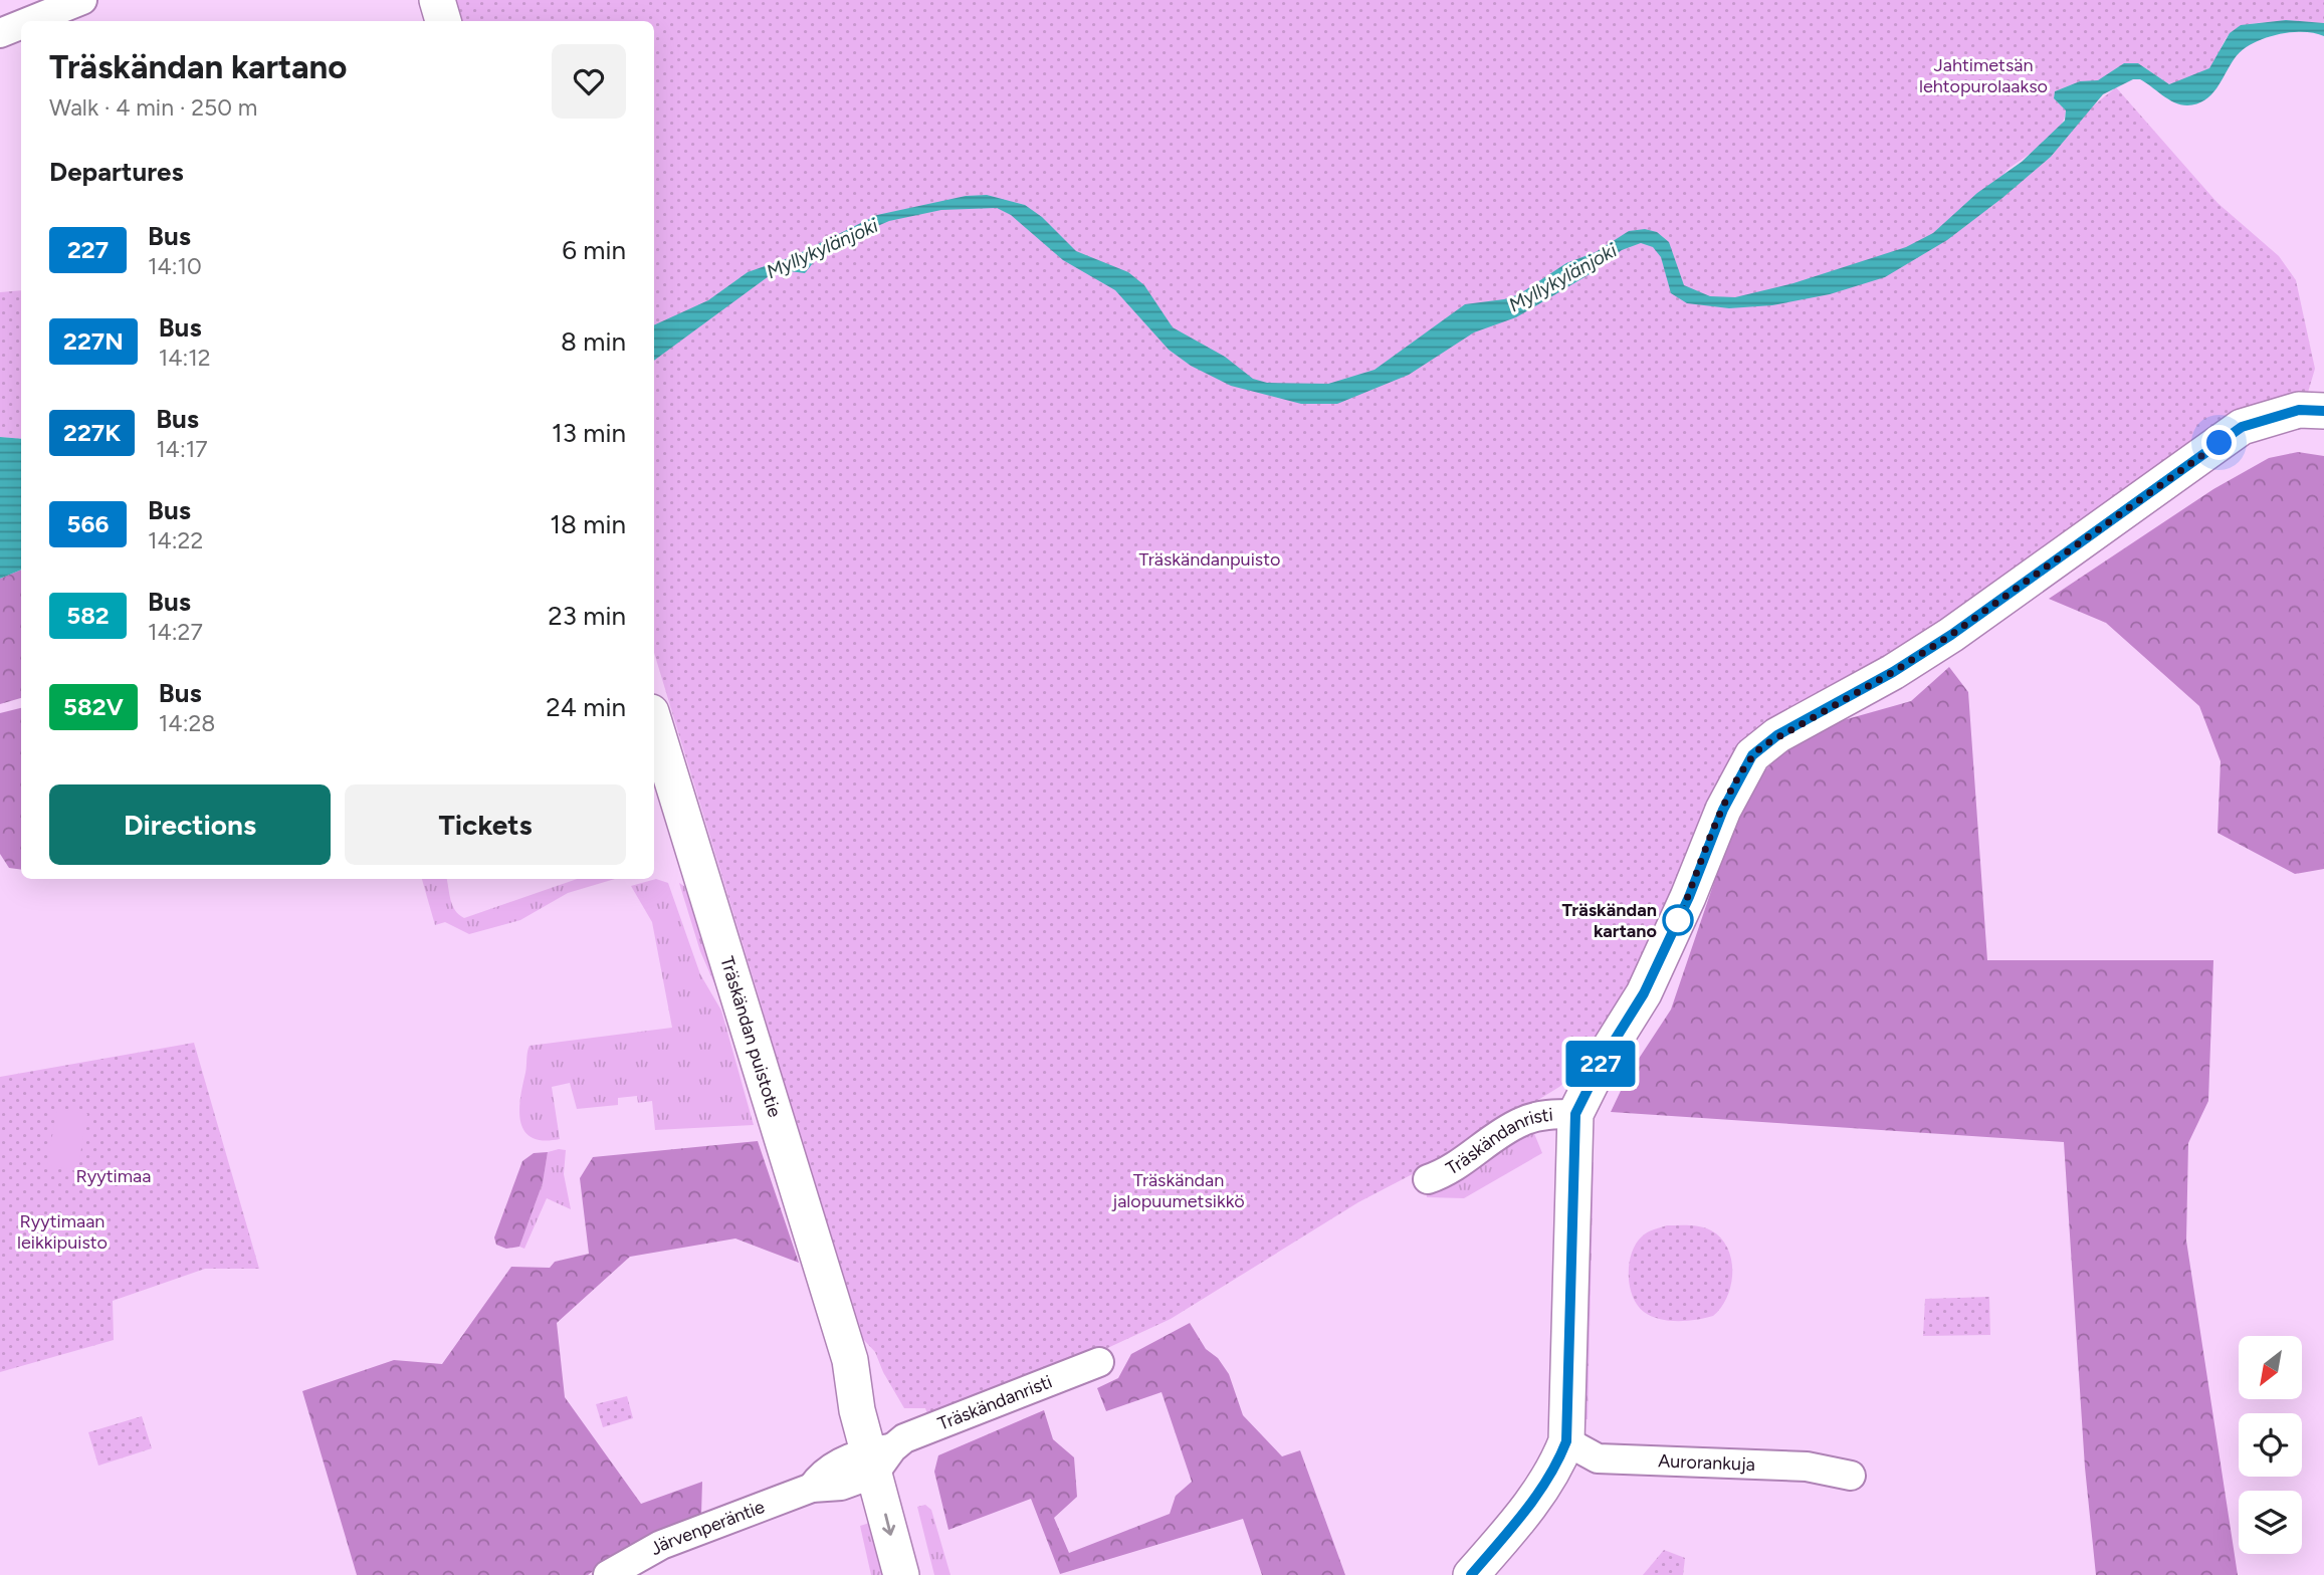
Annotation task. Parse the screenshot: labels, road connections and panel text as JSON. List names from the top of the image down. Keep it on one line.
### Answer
{"streets":{"main road":["Träskändan puistotie"],"street":["Träskändanristi","Aurorankuja","Järvenperäntie"]},"crossings":[["Träskändan puistotie","Träskändanristi"],["Träskändan puistotie","Järvenperäntie"],["Träskändanristi","Järvenperäntie"]],"water":["Myllykylänjoki"],"parks":["Jahtimetsän lehtopurolaakso","Träskändanpuisto","Ryytimaa","Träskändan jalopuumetsikkö","Ryytimaan leikkipuisto"],"places":["Träskändan kartano"],"lines":["bus line 227"],"north":"bottom left","page":{"on_map":"227","heading":[["Träskändan kartano","Walk · 4 min · 250 m"],"Departures"],"list":[{"mark":"227","name":"Bus","note":"14:10","value":"6 min"},{"mark":"227N","name":"Bus","note":"14:12","value":"8 min"},{"mark":"227K","name":"Bus","note":"14:17","value":"13 min"},{"mark":"566","name":"Bus","note":"14:22","value":"18 min"},{"mark":"582","name":"Bus","note":"14:27","value":"23 min"},{"mark":"582V","name":"Bus","note":"14:28","value":"24 min"}],"buttons":["Directions","Tickets"]}}
